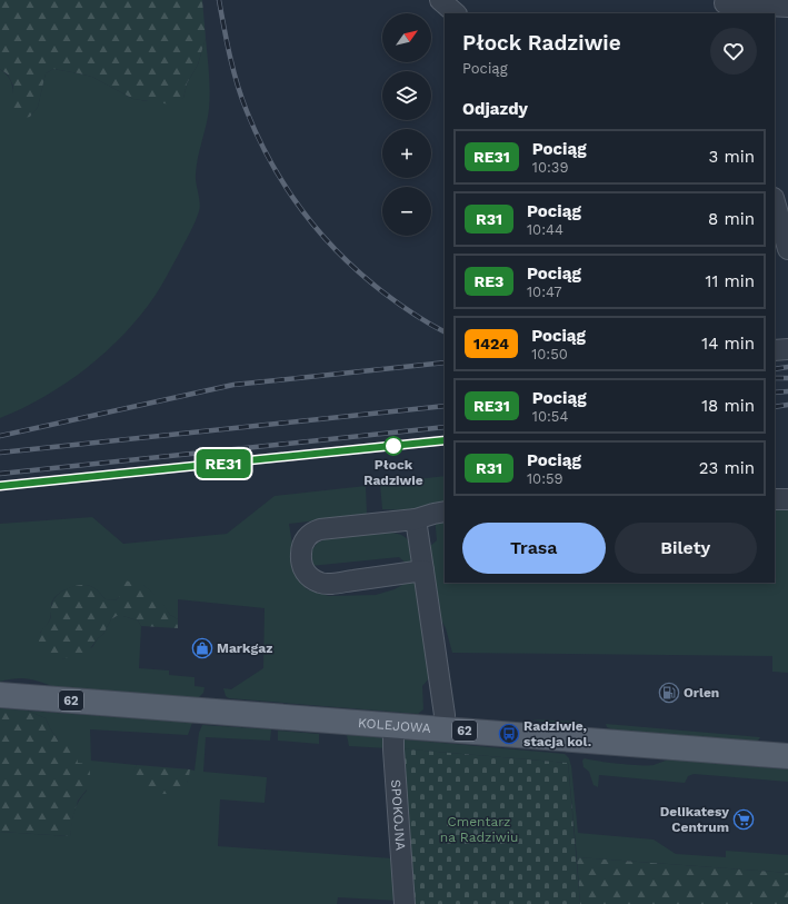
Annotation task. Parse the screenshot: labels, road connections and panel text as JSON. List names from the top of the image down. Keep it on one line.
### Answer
{"streets":{"main road":["62","KOLEJOWA"],"street":["SPOKOJNA"]},"crossings":[["KOLEJOWA","SPOKOJNA"]],"parks":["Cmentarz na Radziwiu"],"places":{"other":["Płock Radziwie"],"shop":["Markgaz"],"fuel station":["Orlen"],"bus stop":["Radziwie, stacja kol."],"supermarket":["Delikatesy Centrum"]},"north":"top right","page":{"on_map":"RE31","map_buttons":["+","−"],"heading":[["Płock Radziwie","Pociąg"],"Odjazdy"],"list":[{"mark":"RE31","name":"Pociąg","note":"10:39","value":"3 min"},{"mark":"R31","name":"Pociąg","note":"10:44","value":"8 min"},{"mark":"RE3","name":"Pociąg","note":"10:47","value":"11 min"},{"mark":"1424","name":"Pociąg","note":"10:50","value":"14 min"},{"mark":"RE31","name":"Pociąg","note":"10:54","value":"18 min"},{"mark":"R31","name":"Pociąg","note":"10:59","value":"23 min"}],"buttons":["Trasa","Bilety"]}}
